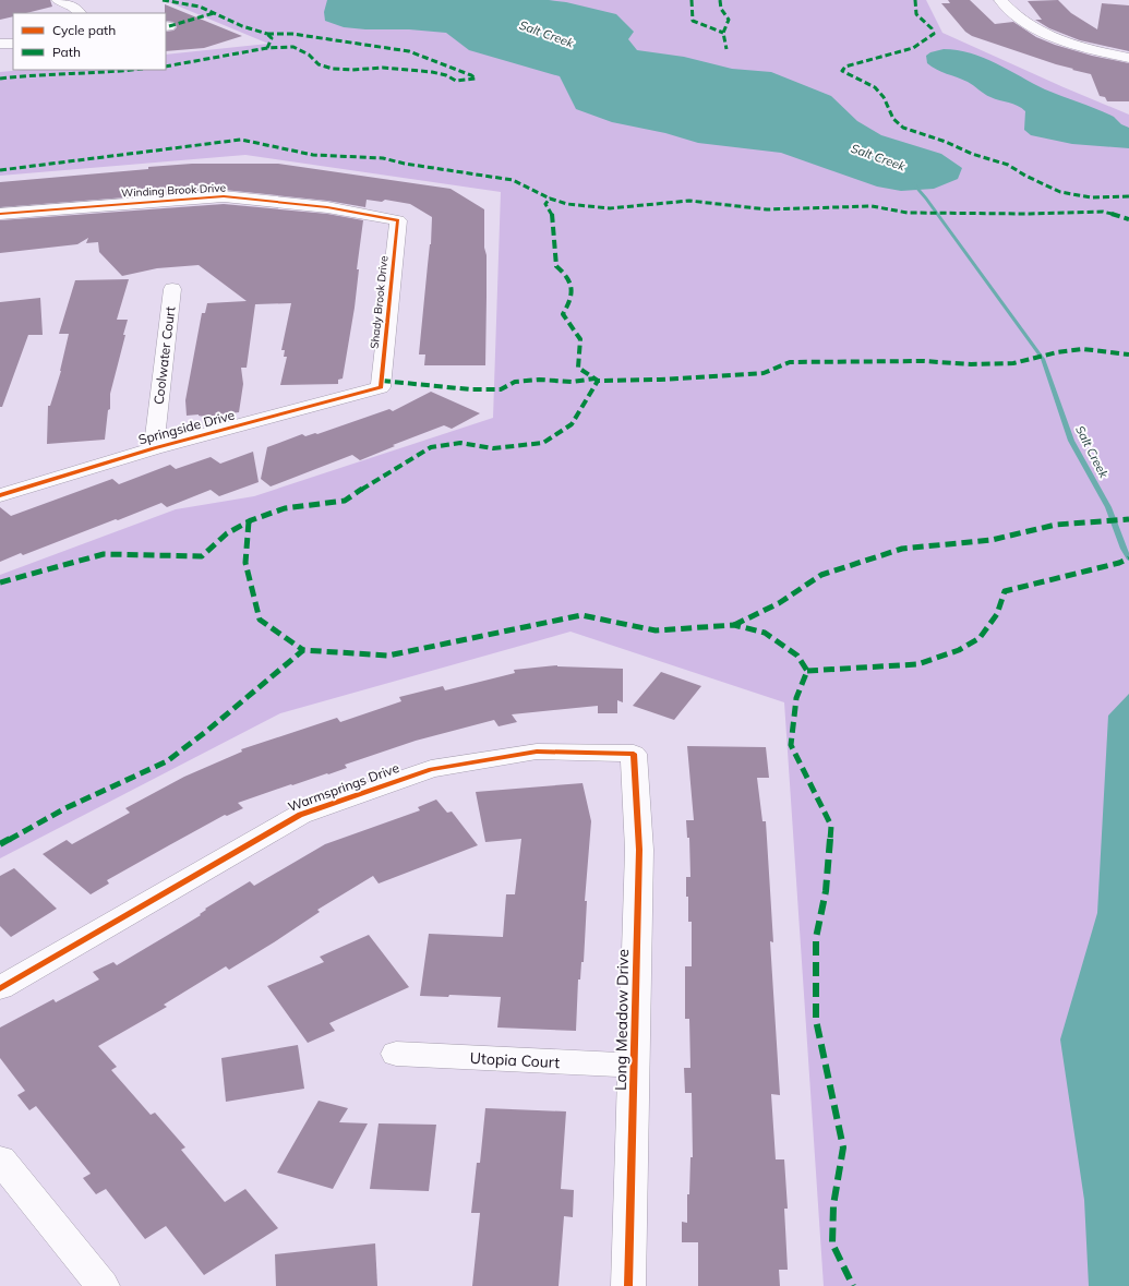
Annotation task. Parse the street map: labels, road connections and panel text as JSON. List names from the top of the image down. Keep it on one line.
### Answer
{"streets":{"street":["Winding Brook Drive","Shady Brook Drive","Coolwater Court","Springside Drive","Warmsprings Drive","Long Meadow Drive","Utopia Court"]},"crossings":[["Winding Brook Drive","Shady Brook Drive"],["Shady Brook Drive","Springside Drive"],["Coolwater Court","Springside Drive"],["Warmsprings Drive","Long Meadow Drive"],["Long Meadow Drive","Utopia Court"]],"water":["Salt Creek"],"legend":["Cycle path","Path"]}
